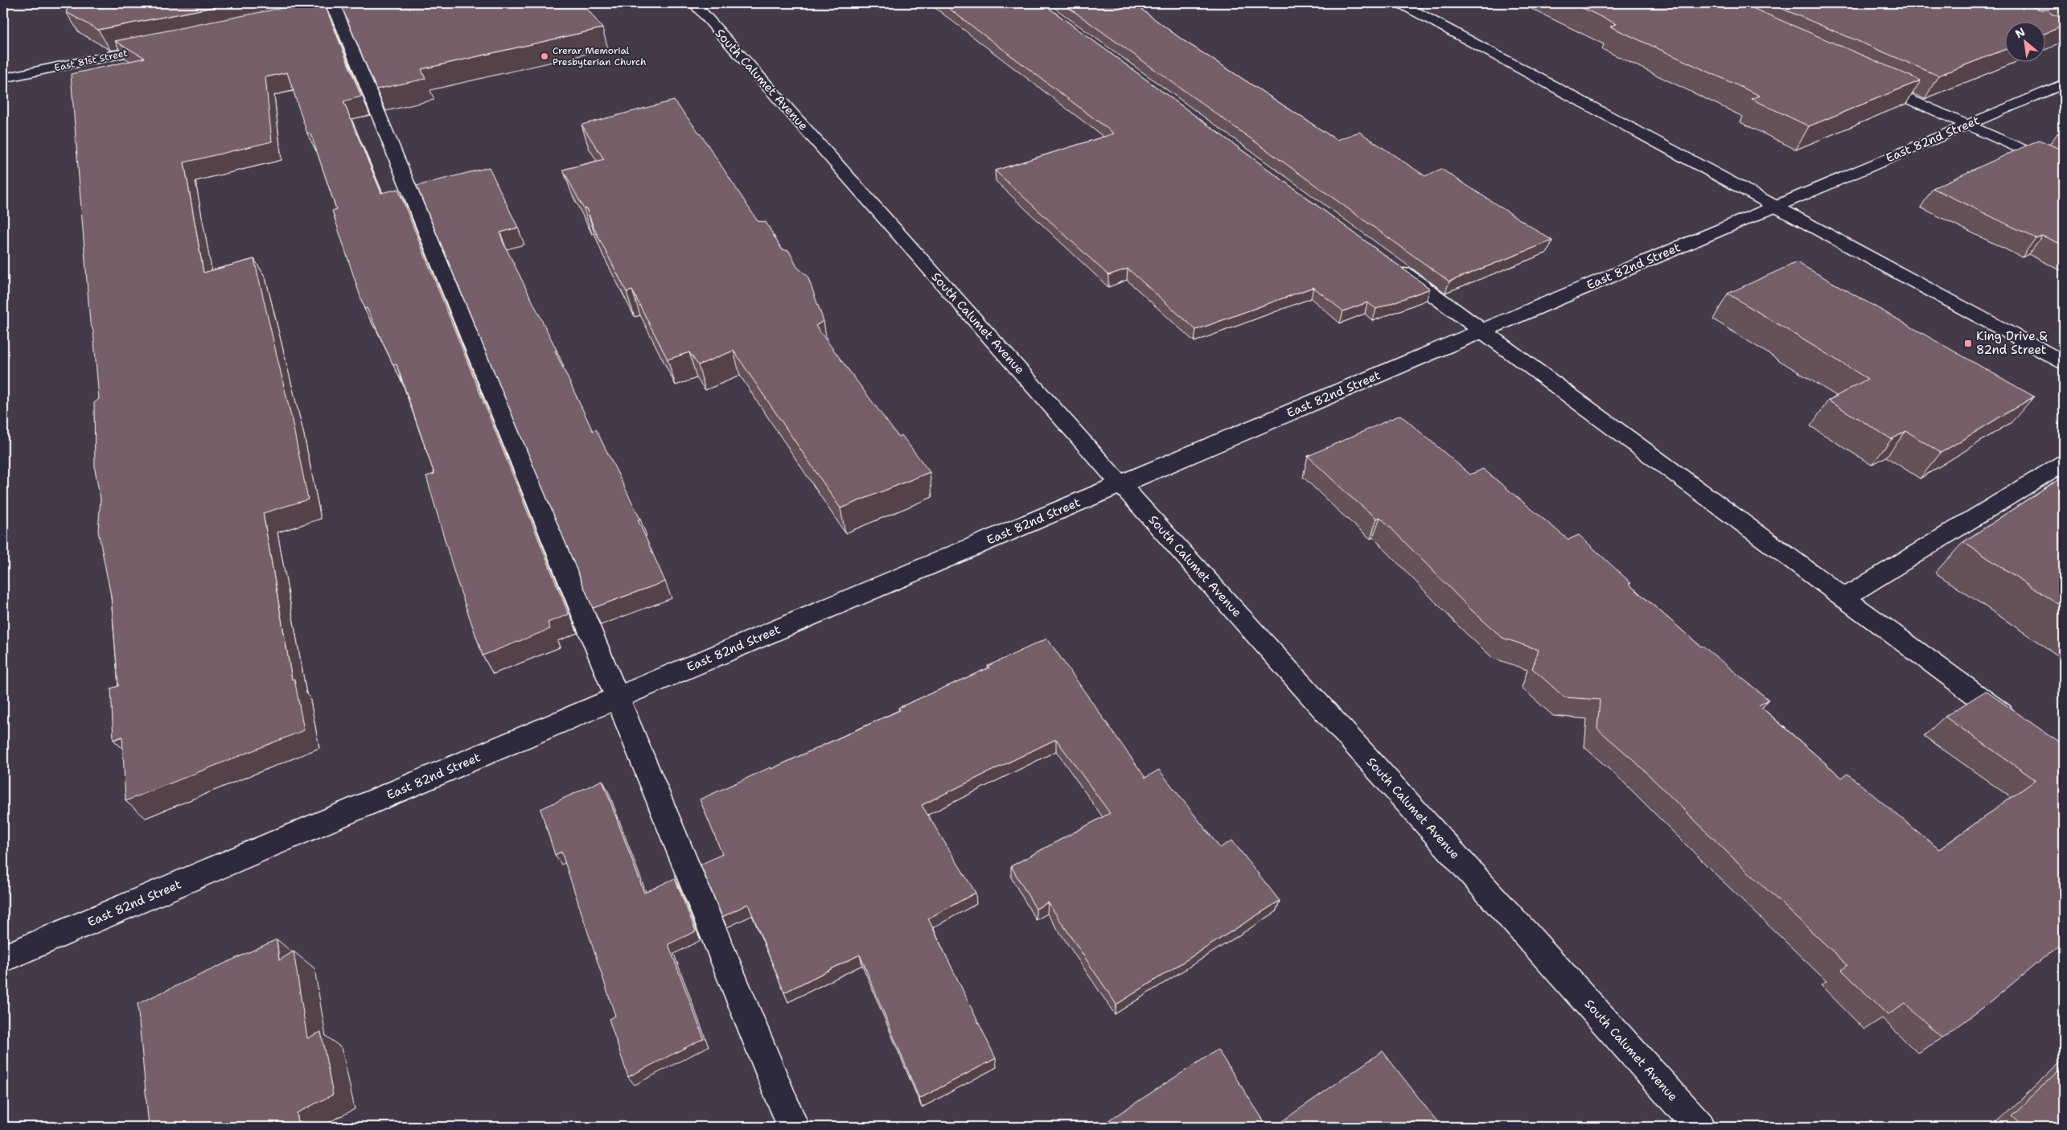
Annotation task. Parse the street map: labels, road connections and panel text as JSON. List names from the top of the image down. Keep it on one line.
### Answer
{"streets":{"street":["East 81st Street","South Calumet Avenue","East 82nd Street"]},"crossings":[["South Calumet Avenue","East 82nd Street"]],"places":{"other":["Crerar Memorial Presbyterian Church"],"transit":["King Drive & 82nd Street"]},"north":"top left"}
